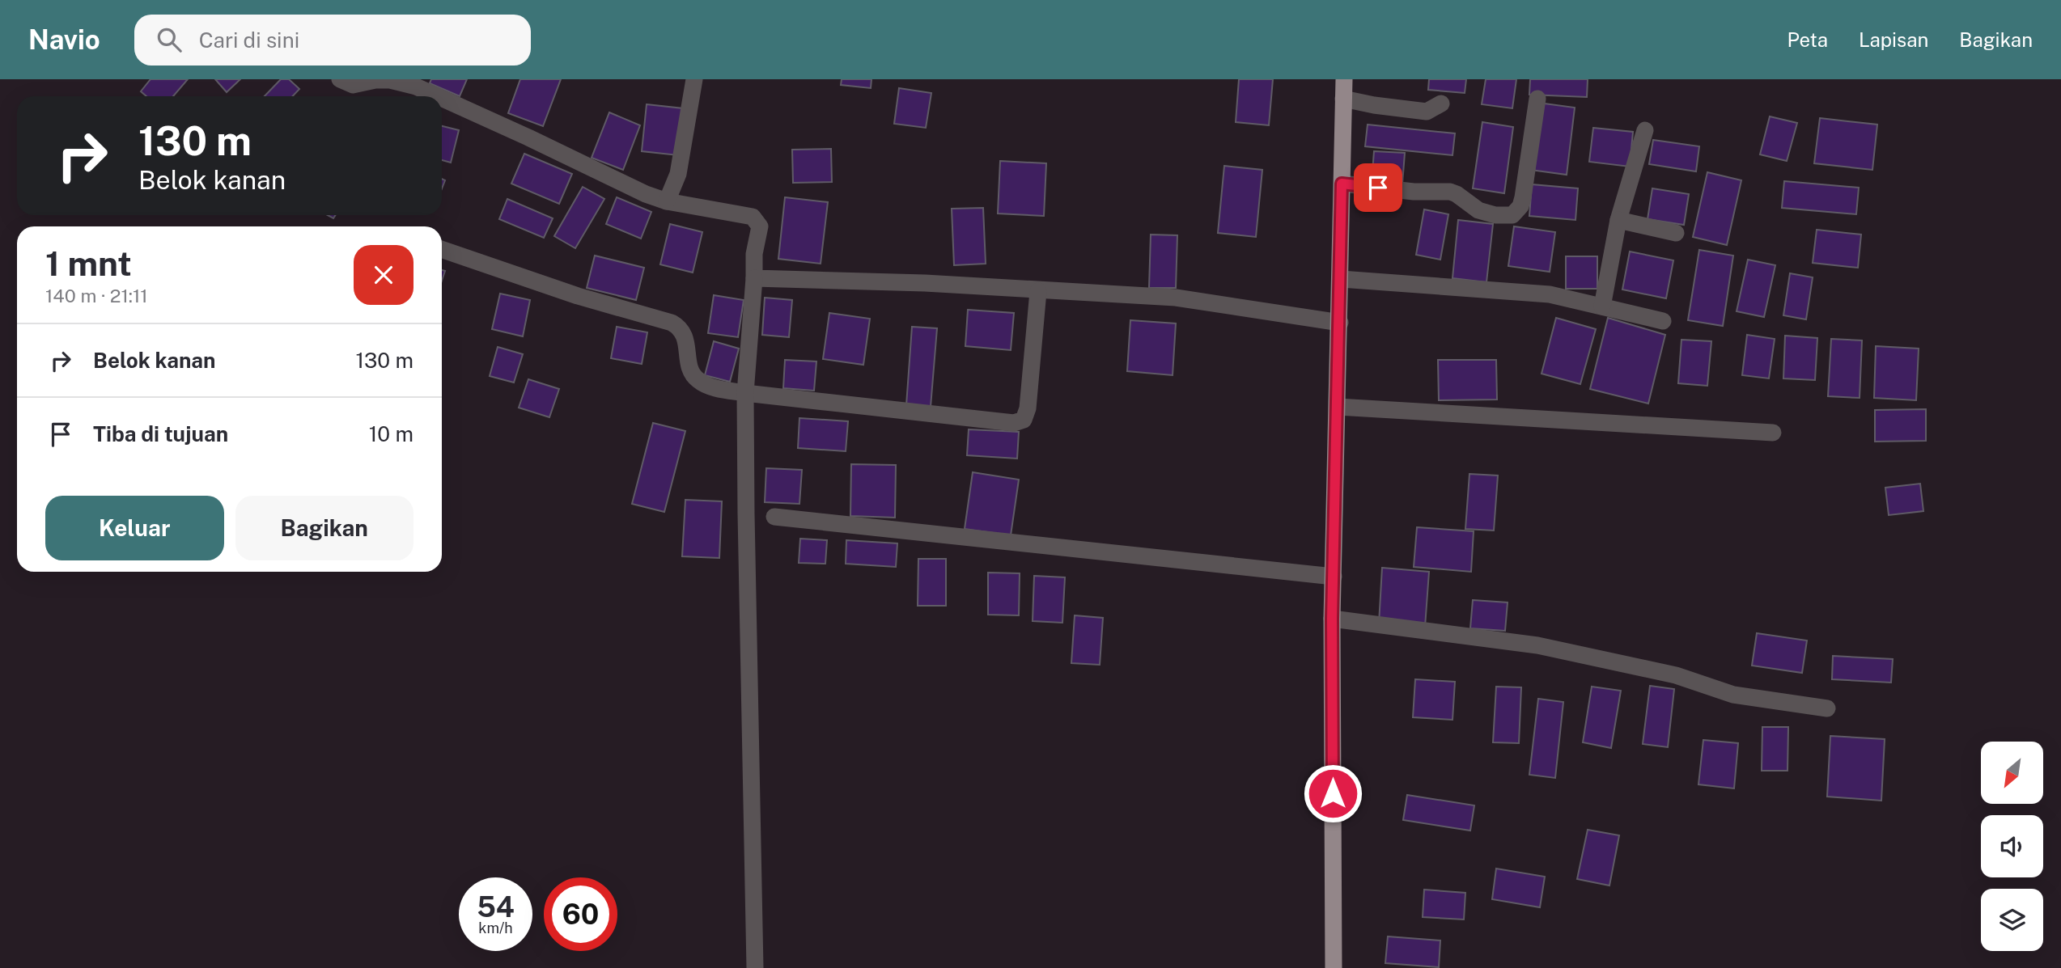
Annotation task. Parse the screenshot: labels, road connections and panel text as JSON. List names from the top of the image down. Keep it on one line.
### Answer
{"north":"bottom left","page":{"header":"Navio","search":"Cari di sini","nav":["Peta","Lapisan","Bagikan"],"turn":["130 m","Belok kanan"],"heading":["1 mnt","140 m · 21:11"],"list":[{"name":"Belok kanan","value":"130 m"},{"name":"Tiba di tujuan","value":"10 m"}],"buttons":["Keluar","Bagikan"],"speed":"54 km/h","limit":"60"}}
